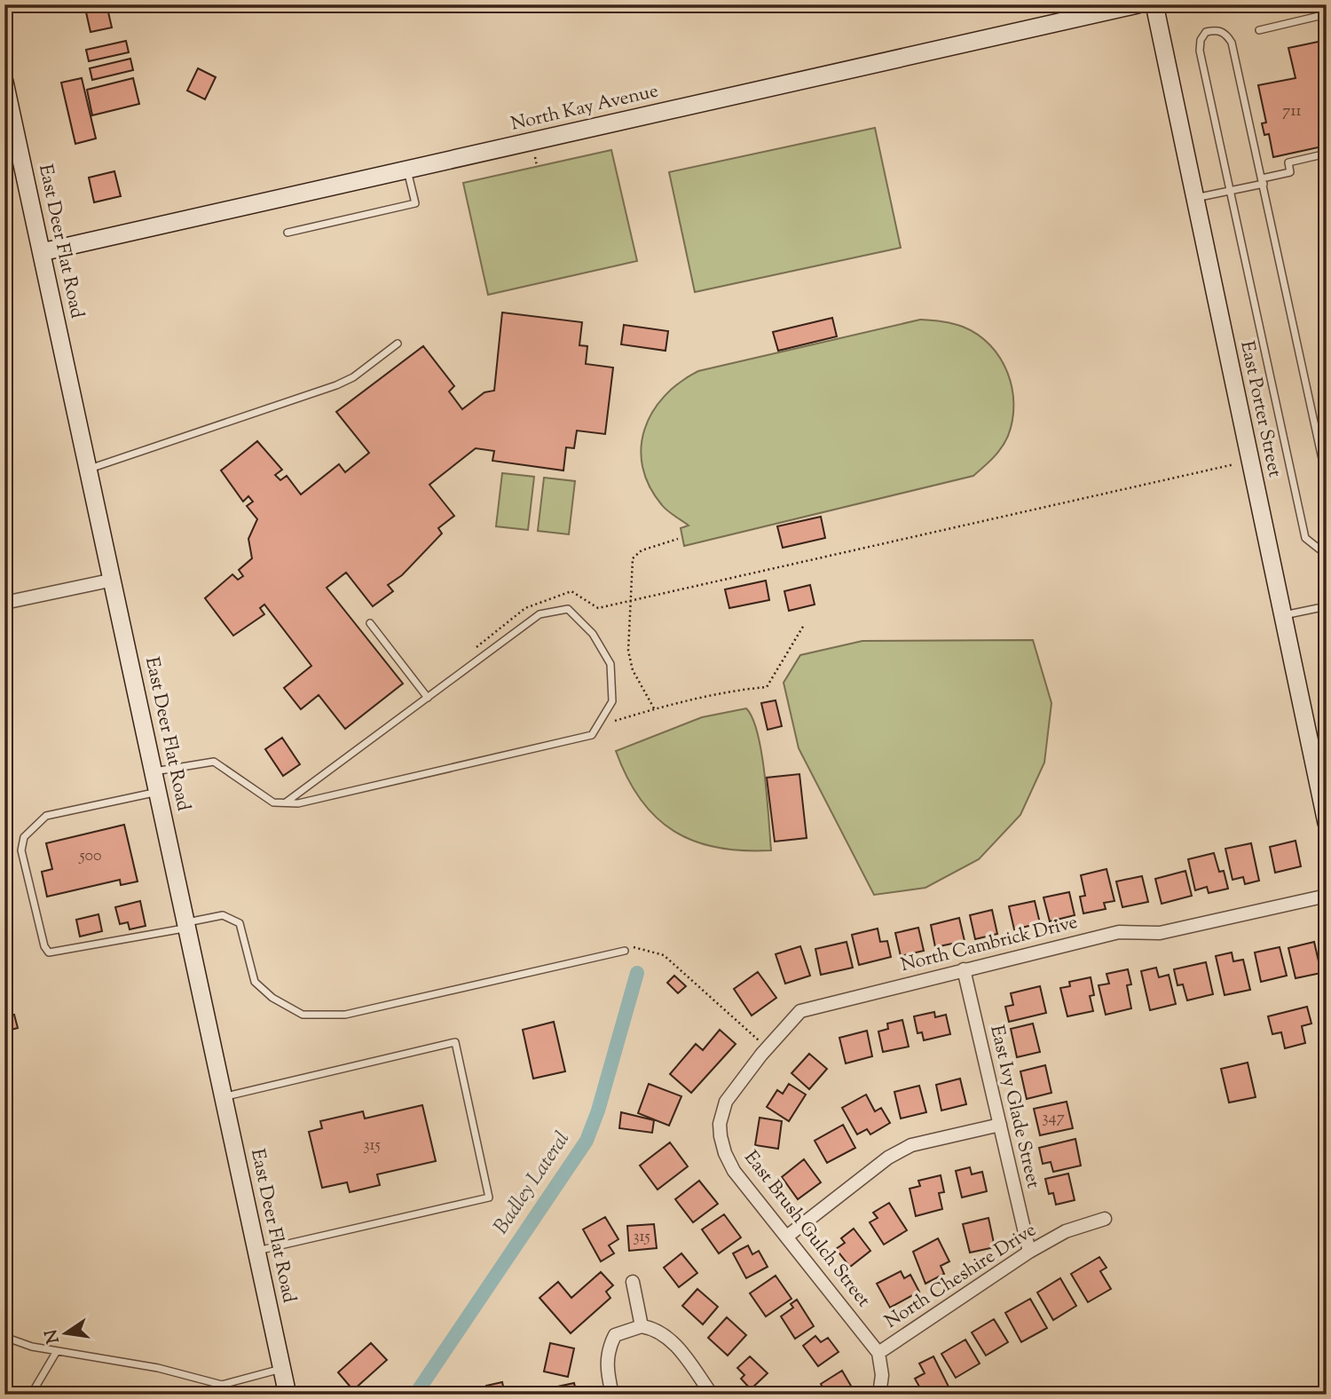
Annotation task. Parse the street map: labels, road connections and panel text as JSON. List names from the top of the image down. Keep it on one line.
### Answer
{"streets":{"street":["North Kay Avenue","East Deer Flat Road","East Porter Street","North Cambrick Drive","East Ivy Glade Street","East Brush Gulch Street","North Cheshire Drive"]},"crossings":[["North Kay Avenue","East Deer Flat Road"],["North Cambrick Drive","East Ivy Glade Street"],["North Cambrick Drive","East Brush Gulch Street"],["East Ivy Glade Street","North Cheshire Drive"],["East Brush Gulch Street","North Cheshire Drive"]],"water":["Badley Lateral"],"house_numbers":["711","500","347","315","315"],"north":"left"}
